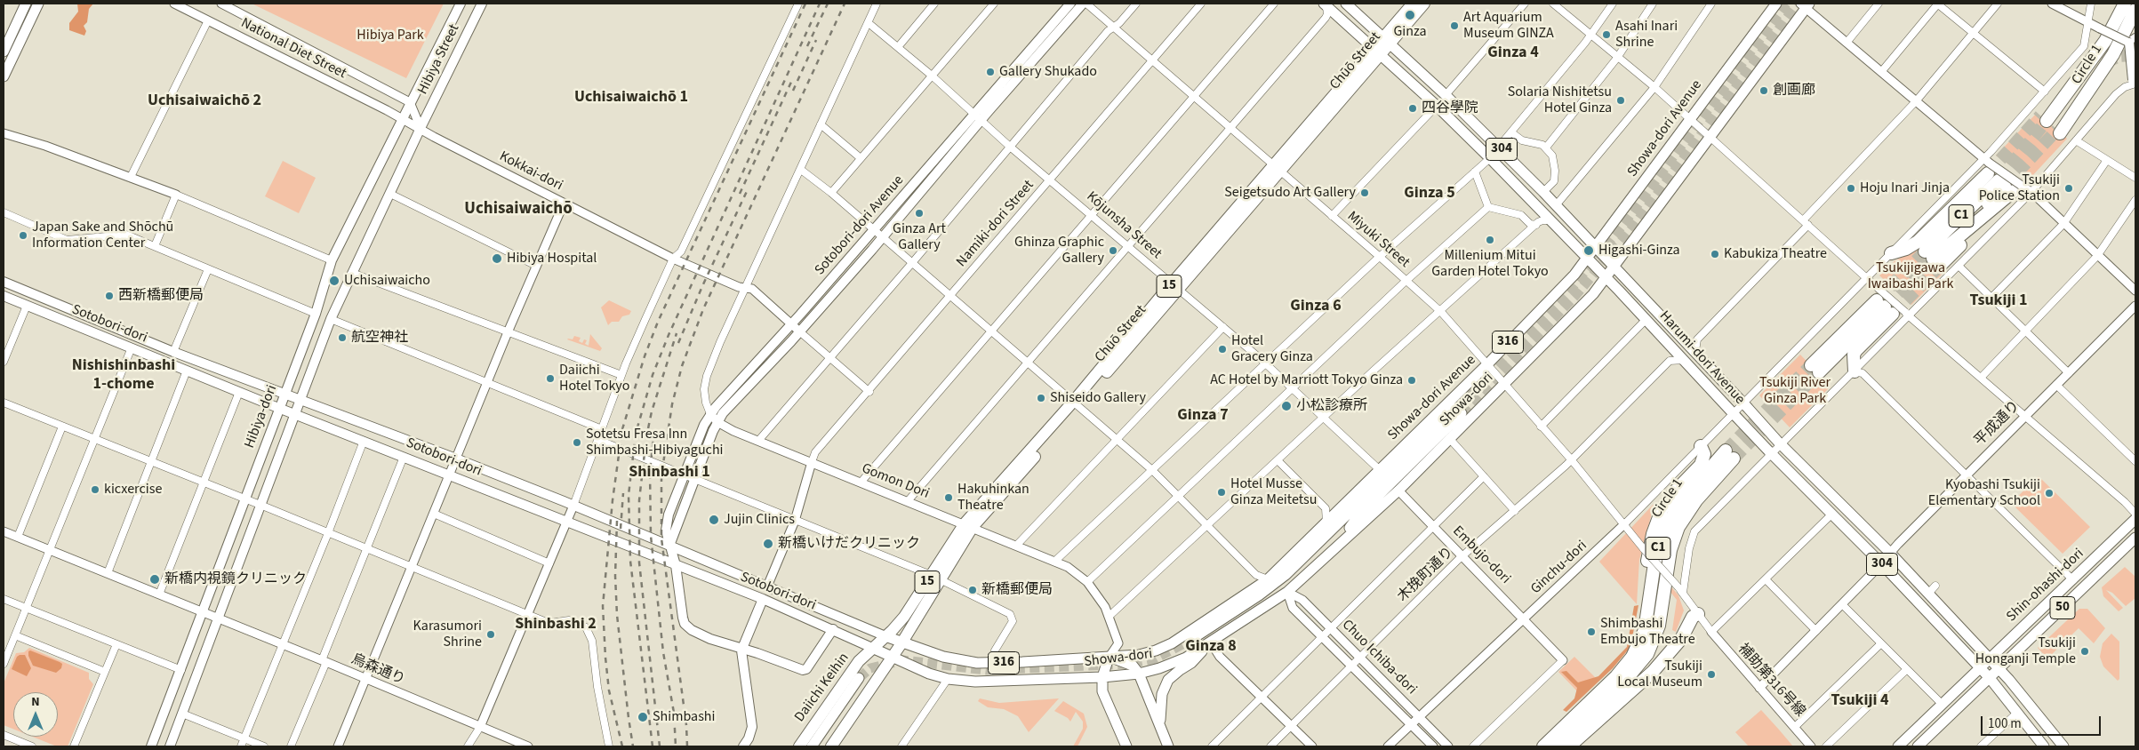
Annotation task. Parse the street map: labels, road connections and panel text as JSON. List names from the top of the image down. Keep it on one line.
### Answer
{"streets":{"highway":["Chūō Street","Circle 1","C1","15","Daiichi Keihin"],"main road":["Hibiya Street","Showa-dori Avenue","304","Sotobori-dori Avenue","Sotobori-dori","316","Harumi-dori Avenue","Showa-dori","Hibiya-dori","Shin-ohashi-dori","50"],"street":["National Diet Street","Kokkai-dori","Namiki-dori Street","Kōjunsha Street","Miyuki Street","平成通り","Gomon Dori","Embujo-dori","Ginchu-dori","木挽町通り","Chuo Ichiba-dori","烏森通り","補助第316号線"]},"crossings":[["National Diet Street","Hibiya Street"],["National Diet Street","Kokkai-dori"],["National Diet Street","Hibiya-dori"],["Hibiya Street","Kokkai-dori"],["Hibiya Street","Hibiya-dori"],["Chūō Street","Kōjunsha Street"],["Chūō Street","Miyuki Street"],["Chūō Street","15"],["Chūō Street","Sotobori-dori"],["Chūō Street","Harumi-dori Avenue"],["Chūō Street","Showa-dori"],["Chūō Street","Gomon Dori"],["Chūō Street","Daiichi Keihin"],["Showa-dori Avenue","Kōjunsha Street"],["Showa-dori Avenue","Miyuki Street"],["Showa-dori Avenue","316"],["Showa-dori Avenue","Harumi-dori Avenue"],["Showa-dori Avenue","Showa-dori"],["Showa-dori Avenue","Gomon Dori"],["Kokkai-dori","Sotobori-dori Avenue"],["Kokkai-dori","Hibiya-dori"],["Namiki-dori Street","Kōjunsha Street"],["Namiki-dori Street","Miyuki Street"],["Namiki-dori Street","Gomon Dori"],["Sotobori-dori Avenue","Kōjunsha Street"],["Sotobori-dori Avenue","Gomon Dori"],["Miyuki Street","Showa-dori"],["Miyuki Street","Ginchu-dori"],["Miyuki Street","木挽町通り"],["Miyuki Street","補助第316号線"],["15","Showa-dori"],["Sotobori-dori","Showa-dori"],["Sotobori-dori","Hibiya-dori"],["Sotobori-dori","Daiichi Keihin"],["316","Harumi-dori Avenue"],["316","Showa-dori"],["316","Gomon Dori"],["Harumi-dori Avenue","Showa-dori"],["Harumi-dori Avenue","平成通り"],["Harumi-dori Avenue","Ginchu-dori"],["Harumi-dori Avenue","木挽町通り"],["Harumi-dori Avenue","Shin-ohashi-dori"],["Showa-dori","Gomon Dori"],["Showa-dori","Embujo-dori"],["Showa-dori","Chuo Ichiba-dori"],["Showa-dori","Daiichi Keihin"],["Hibiya-dori","烏森通り"],["平成通り","補助第316号線"],["Embujo-dori","Ginchu-dori"],["Embujo-dori","木挽町通り"],["Ginchu-dori","Chuo Ichiba-dori"],["木挽町通り","Chuo Ichiba-dori"]],"districts":["Ginza 4","Uchisaiwaichō 1","Uchisaiwaichō 2","Ginza 5","Uchisaiwaichō","Tsukiji 1","Ginza 6","Nishishinbashi 1-chome","Ginza 7","Shinbashi 1","Shinbashi 2","Ginza 8","Tsukiji 4"],"parks":["Hibiya Park","Tsukijigawa Iwaibashi Park","Tsukiji River Ginza Park"],"places":["Ginza","Art Aquarium Museum GINZA","Asahi Inari Shrine","Gallery Shukado","創画廊","Solaria Nishitetsu Hotel Ginza","四谷學院","Hoju Inari Jinja","Tsukiji Police Station","Seigetsudo Art Gallery","Ginza Art Gallery","Japan Sake and Shōchū Information Center","Millenium Mitui Garden Hotel Tokyo","Ghinza Graphic Gallery","Higashi-Ginza","Kabukiza Theatre","Hibiya Hospital","Uchisaiwaicho","西新橋郵便局","航空神社","Hotel Gracery Ginza","Daiichi Hotel Tokyo","AC Hotel by Marriott Tokyo Ginza","Shiseido Gallery","小松診療所","Sotetsu Fresa Inn Shimbashi-Hibiyaguchi","kicxercise","Hotel Musse Ginza Meitetsu","Kyobashi Tsukiji Elementary School","Hakuhinkan Theatre","Jujin Clinics","新橋いけだクリニック","新橋内視鏡クリニック","新橋郵便局","Shimbashi Embujo Theatre","Karasumori Shrine","Tsukiji Honganji Temple","Tsukiji Local Museum","Shimbashi"],"scale_bar":"100 m","north":"top"}
